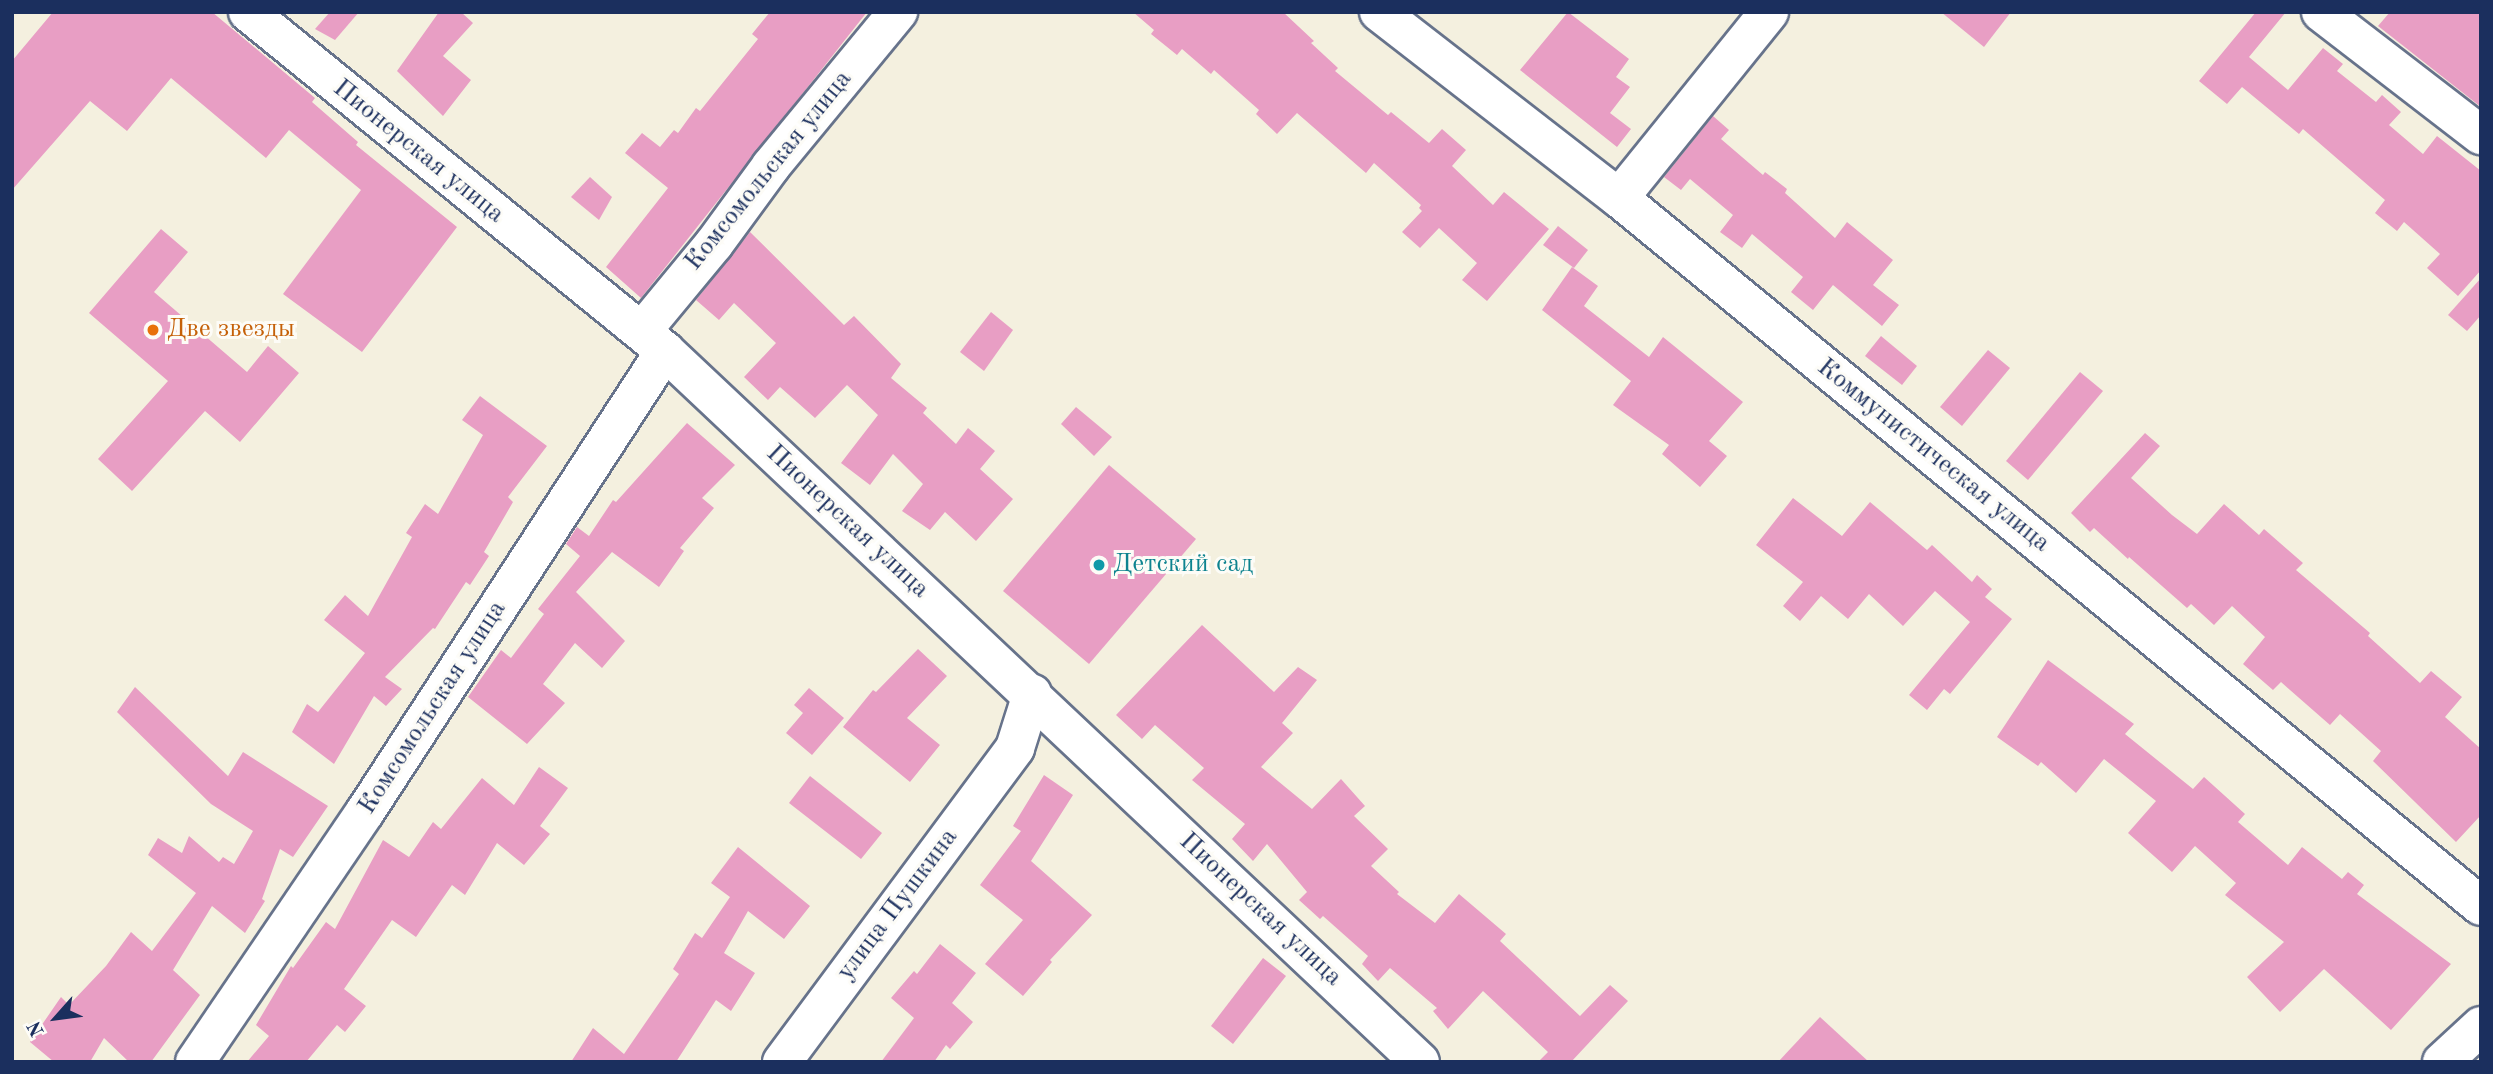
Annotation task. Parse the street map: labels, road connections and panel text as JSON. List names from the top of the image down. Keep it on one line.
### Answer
{"streets":{"street":["Пионерская улица","Комсомольская улица","Коммунистическая улица","улица Пушкина"]},"crossings":[["Пионерская улица","Комсомольская улица"],["Пионерская улица","улица Пушкина"]],"places":["Две звезды","Детский сад"],"north":"bottom left"}
